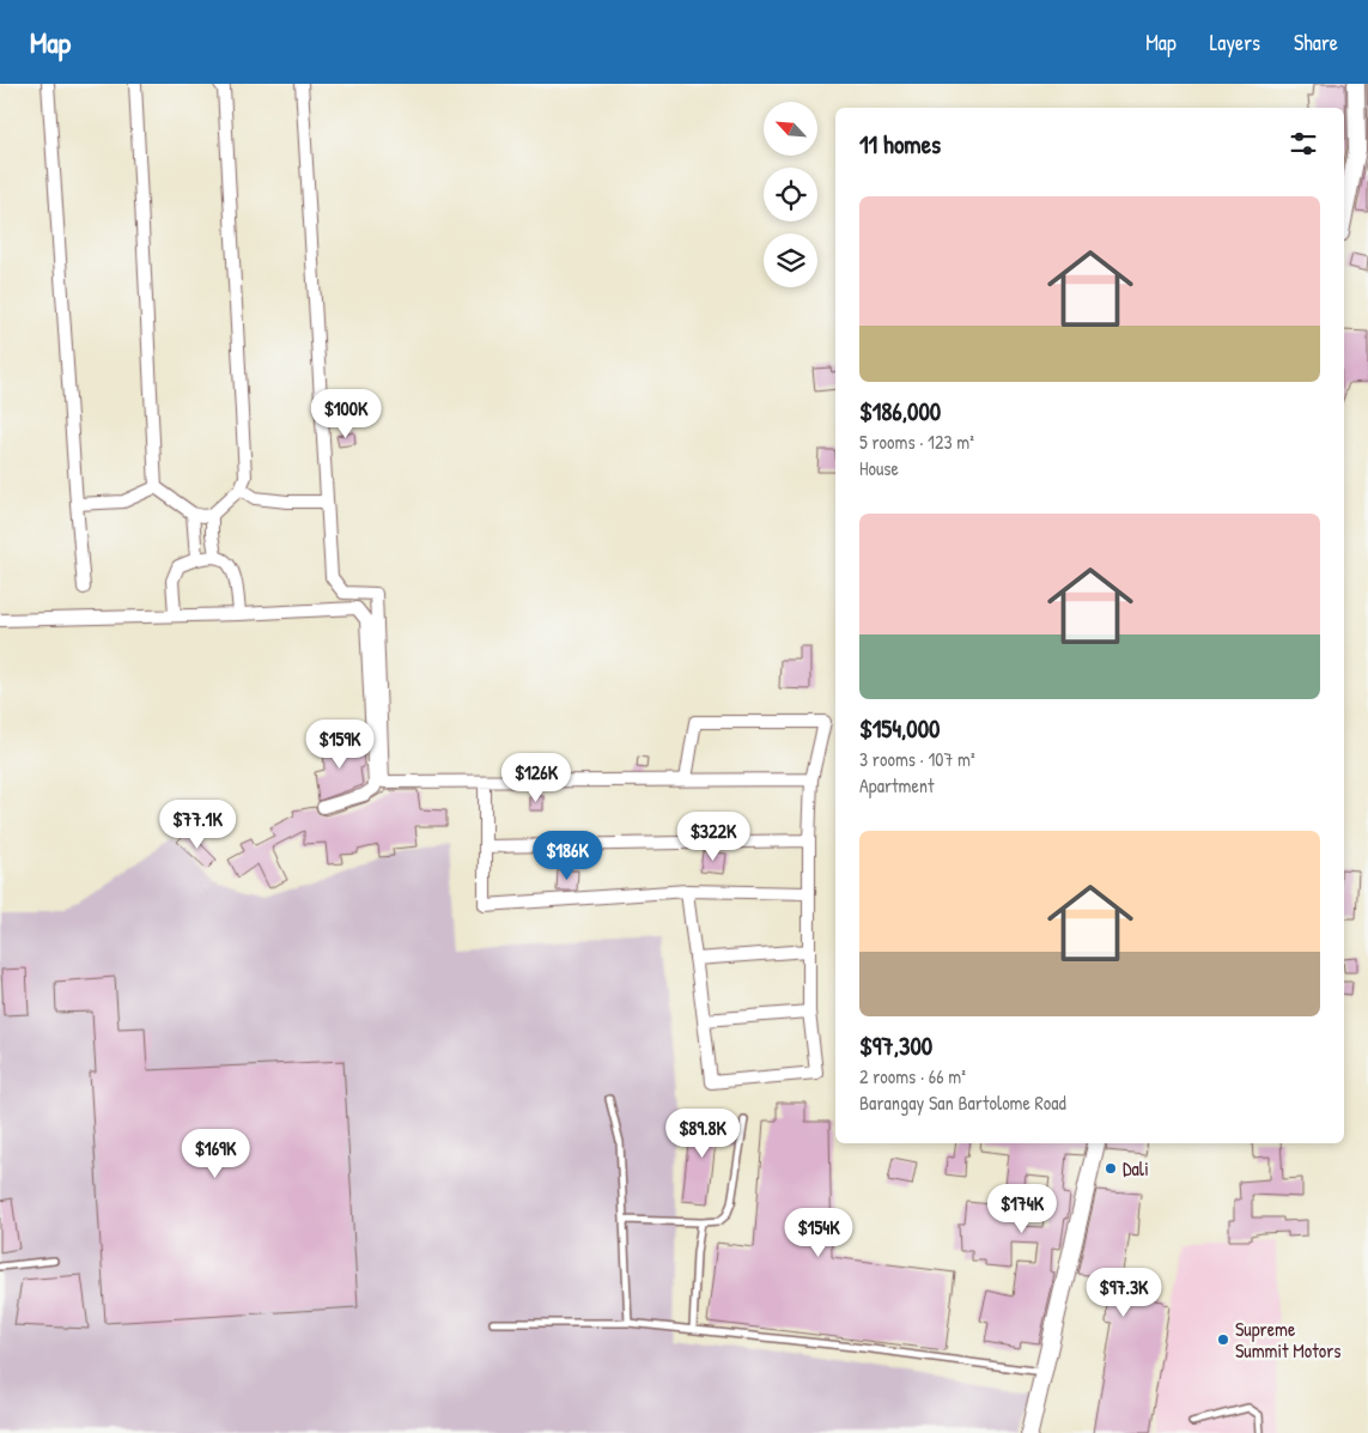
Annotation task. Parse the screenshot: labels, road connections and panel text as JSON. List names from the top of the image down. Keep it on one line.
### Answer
{"places":["Dali","Supreme Summit Motors"],"north":"top left","page":{"header":"Map","nav":["Map","Layers","Share"],"heading":"11 homes","list":[{"name":"$186,000","note":"5 rooms · 123 m² · House"},{"name":"$154,000","note":"3 rooms · 107 m² · Apartment"},{"name":"$97,300","note":"2 rooms · 66 m² · Barangay San Bartolome Road"}],"price":["$100K","$159K","$126K","$77.1K","$322K","$186K","$89.8K","$169K","$174K","$154K","$97.3K"]}}
